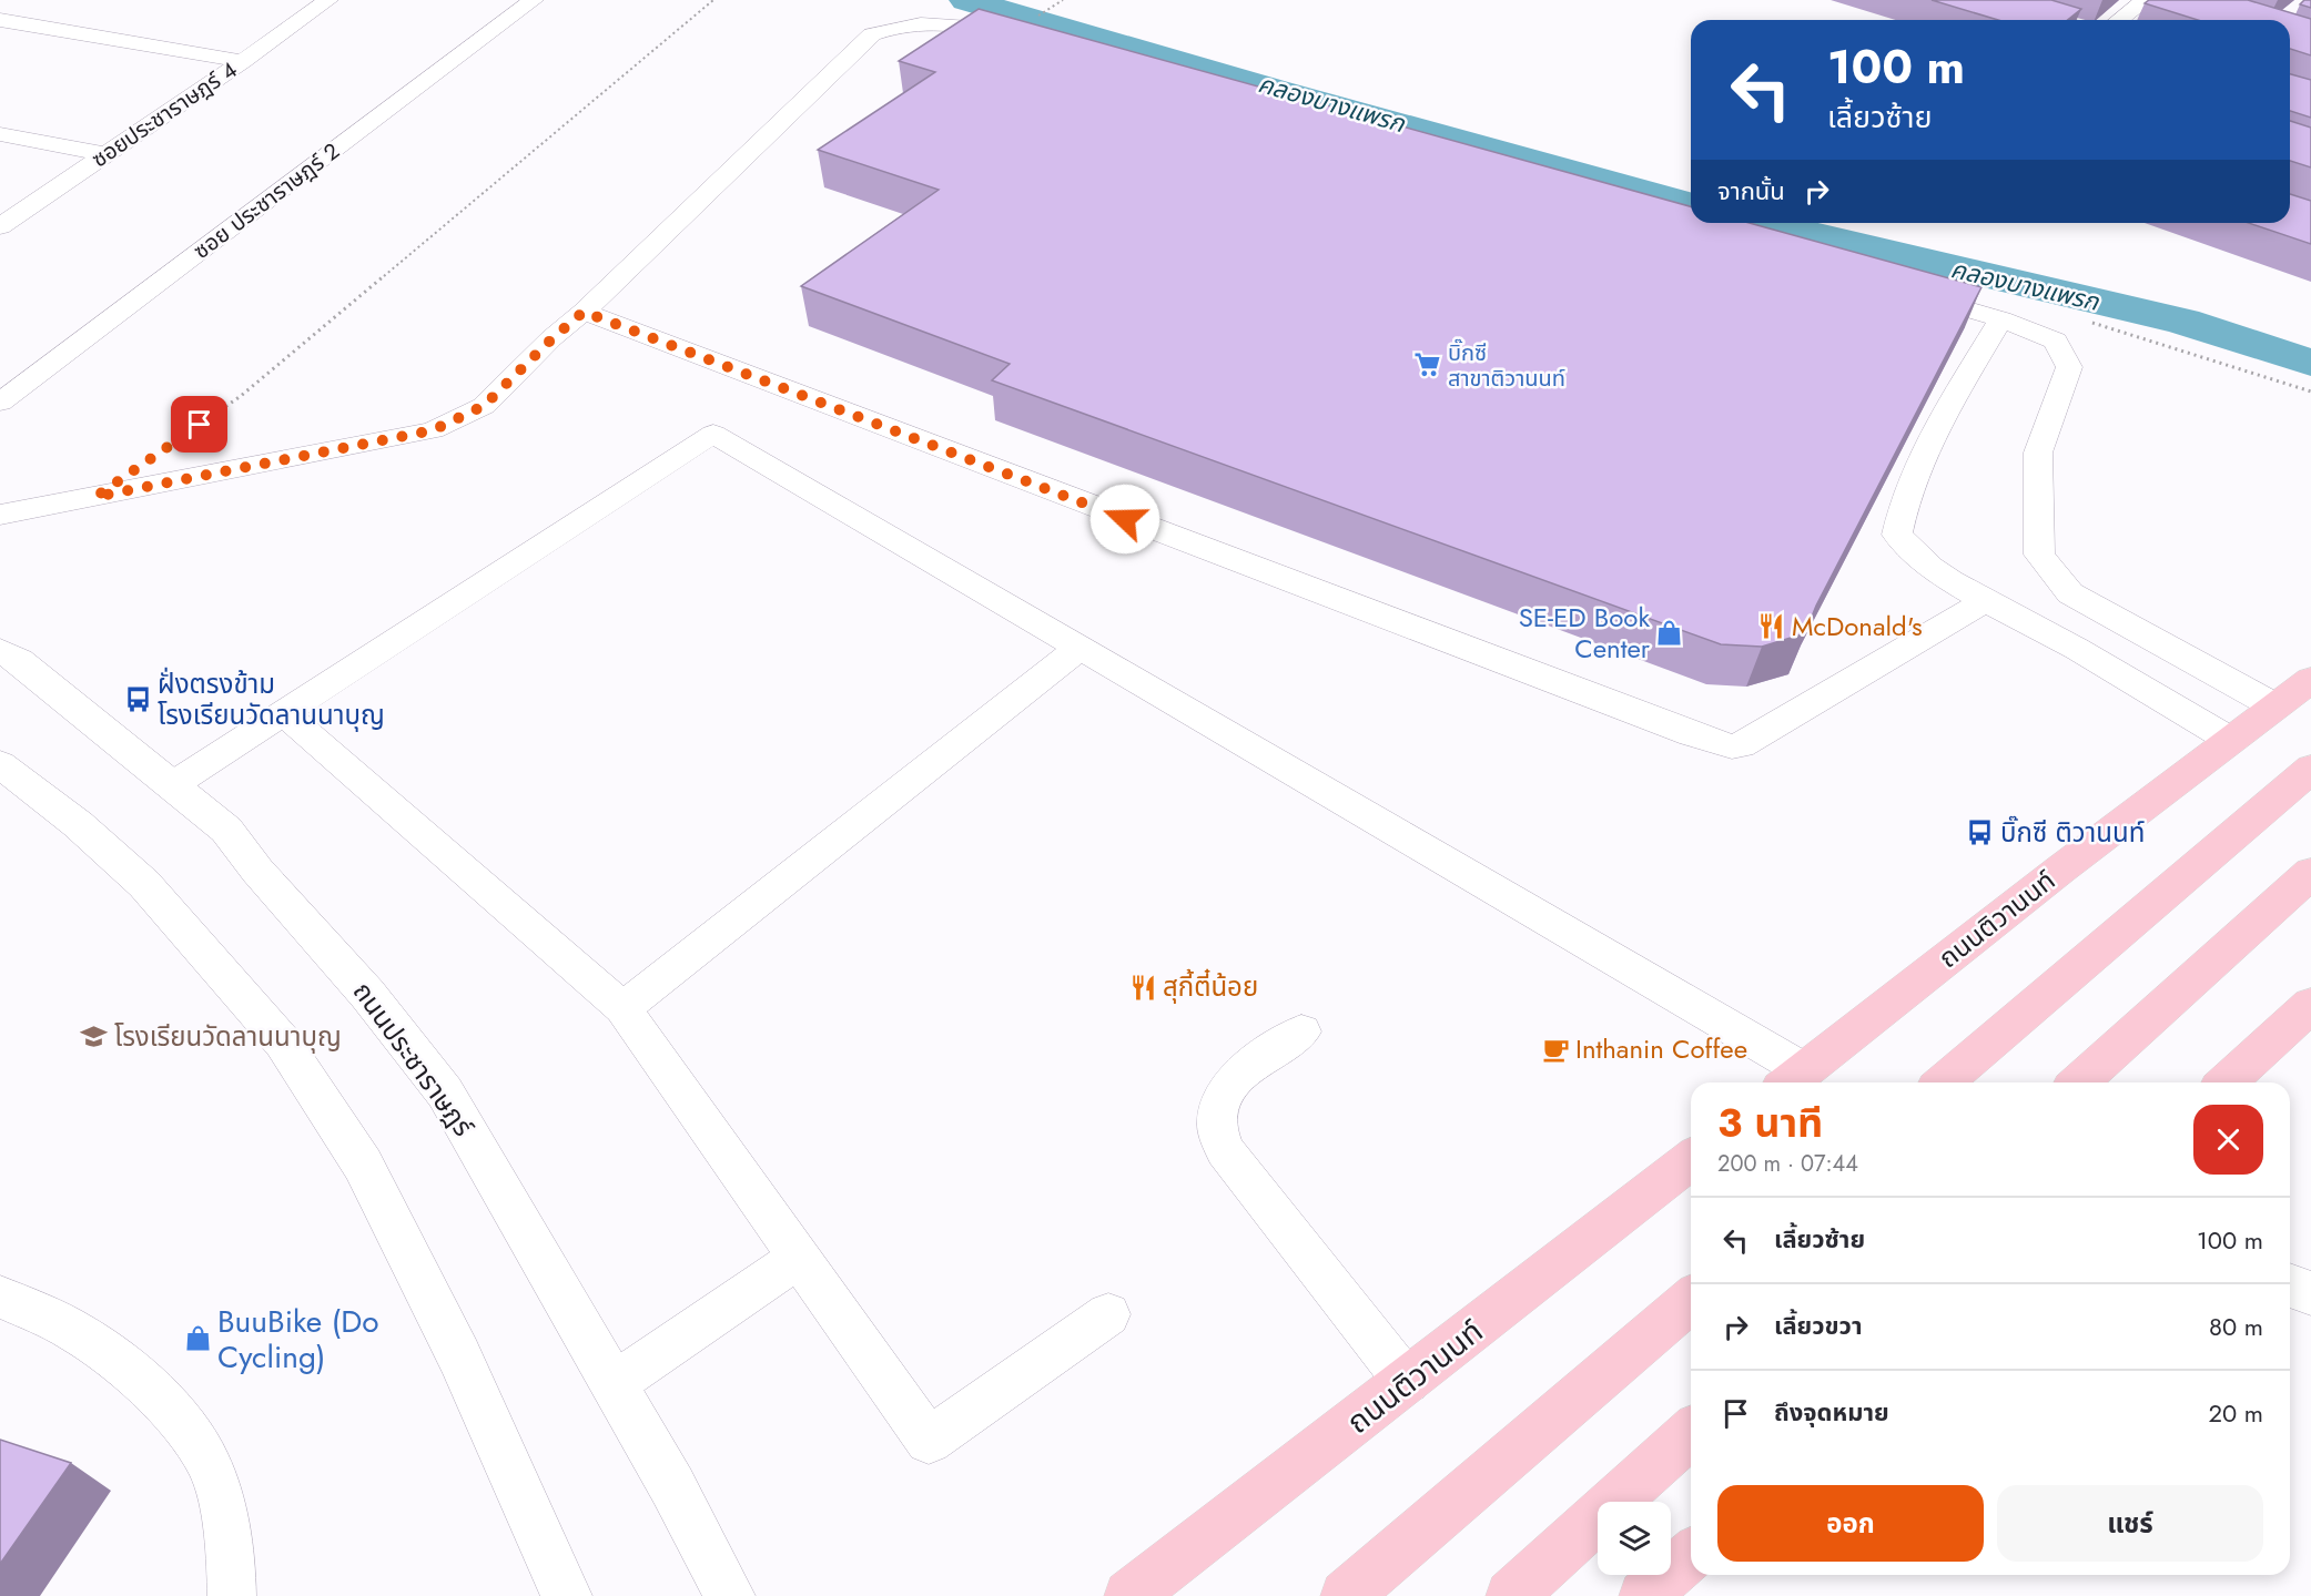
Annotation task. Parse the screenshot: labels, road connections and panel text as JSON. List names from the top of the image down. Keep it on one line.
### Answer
{"streets":{"main road":["ถนนติวานนท์","ถนนประชาราษฎร์"],"lane":["ซอยประชาราษฎร์ 4","ซอย ประชาราษฎร์ 2"]},"water":["คลองบางแพรก"],"places":{"supermarket":["บิ๊กซี สาขาติวานนท์"],"restaurant":["McDonald's","สุกี้ตี๋น้อย"],"shop":["SE-ED Book Center","BuuBike (Do Cycling)"],"bus stop":["ฝั่งตรงข้าม โรงเรียนวัดลานนาบุญ","บิ๊กซี ติวานนท์"],"school or university":["โรงเรียนวัดลานนาบุญ"],"cafe":["Inthanin Coffee"]},"page":{"turn":["100 m","เลี้ยวซ้าย"],"then":"จากนั้น","heading":["3 นาที","200 m · 07:44"],"list":[{"name":"เลี้ยวซ้าย","value":"100 m"},{"name":"เลี้ยวขวา","value":"80 m"},{"name":"ถึงจุดหมาย","value":"20 m"}],"buttons":["ออก","แชร์"]}}
